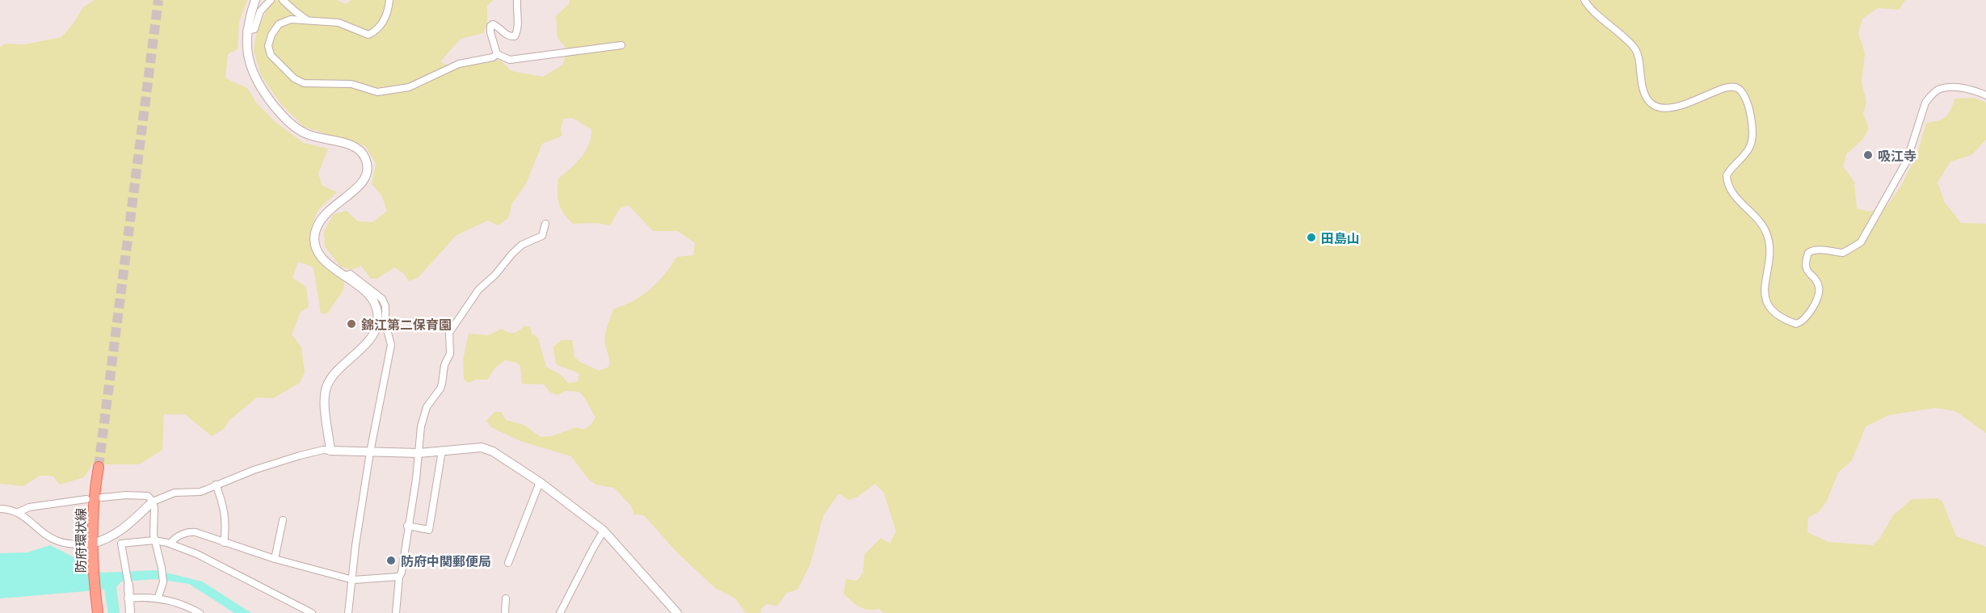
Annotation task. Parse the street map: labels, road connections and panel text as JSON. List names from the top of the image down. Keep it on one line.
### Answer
{"streets":{"main road":["防府環状線"]},"places":["吸江寺","田島山","錦江第二保育園","防府中関郵便局"]}
